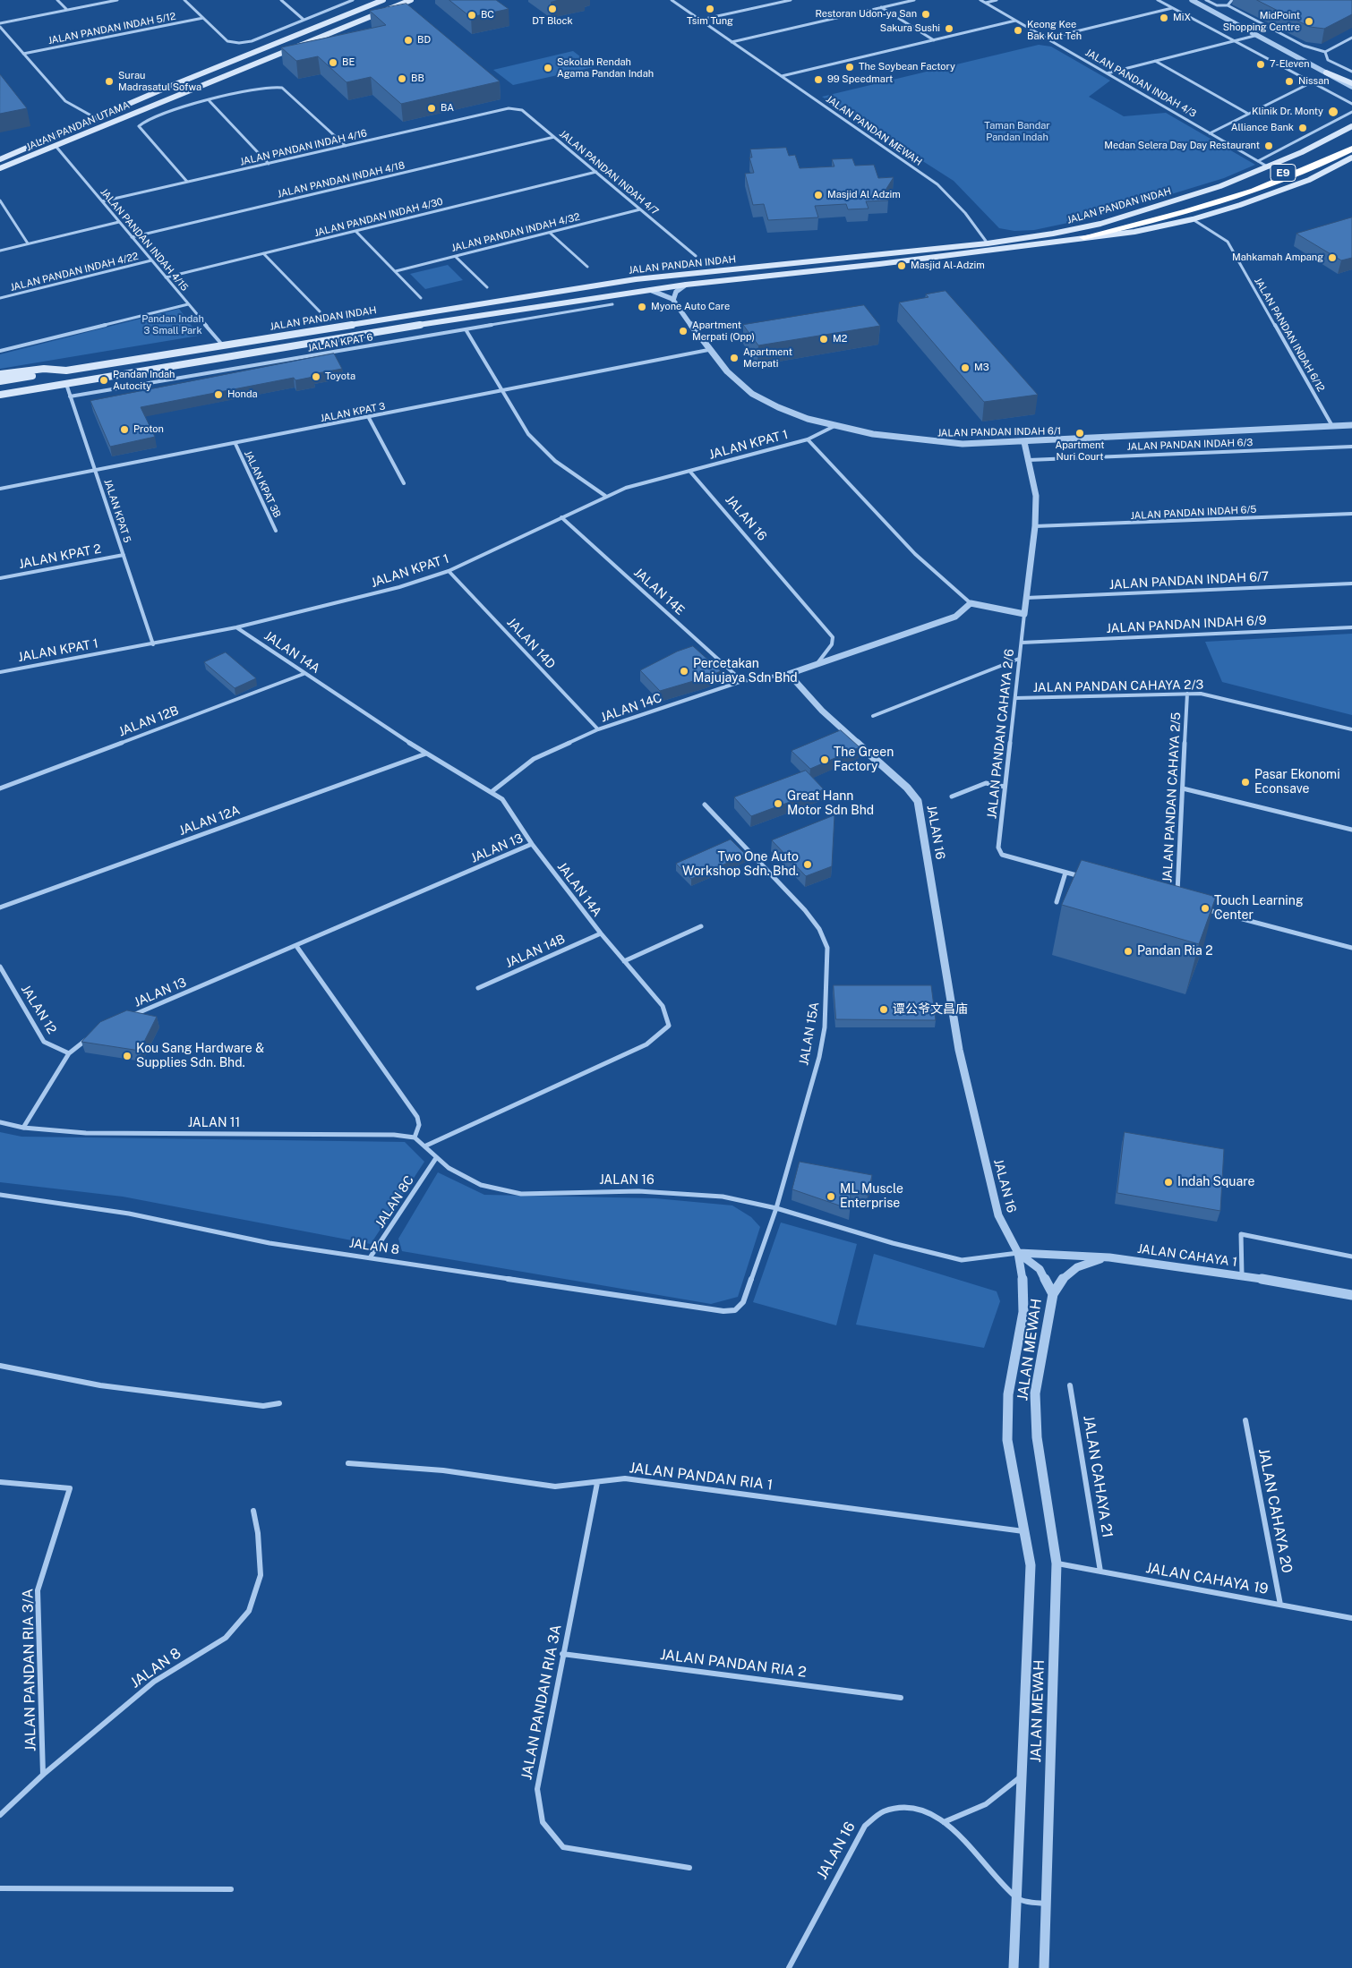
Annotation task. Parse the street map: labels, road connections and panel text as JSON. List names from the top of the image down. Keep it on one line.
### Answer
{"streets":{"highway":["E9"],"main road":["JALAN PANDAN UTAMA","JALAN PANDAN INDAH"],"street":["JALAN PANDAN INDAH 5/12","JALAN PANDAN INDAH 4/3","JALAN PANDAN MEWAH","JALAN PANDAN INDAH 4/16","JALAN PANDAN INDAH 4/7","JALAN PANDAN INDAH 4/18","JALAN PANDAN INDAH 4/30","JALAN PANDAN INDAH 4/32","JALAN PANDAN INDAH 4/15","JALAN PANDAN INDAH 4/22","JALAN PANDAN INDAH 6/12","JALAN KPAT 6","JALAN KPAT 3","JALAN PANDAN INDAH 6/1","JALAN KPAT 1","JALAN PANDAN INDAH 6/3","JALAN KPAT 3B","JALAN KPAT 5","JALAN PANDAN INDAH 6/5","JALAN 16","JALAN KPAT 2","JALAN PANDAN INDAH 6/7","JALAN 14E","JALAN PANDAN INDAH 6/9","JALAN 14D","JALAN 14A","JALAN PANDAN CAHAYA 2/3","JALAN 14C","JALAN 12B","JALAN PANDAN CAHAYA 2/6","JALAN PANDAN CAHAYA 2/5","JALAN 12A","JALAN 13","JALAN 14B","JALAN 12","JALAN 15A","JALAN 11","JALAN 8C","JALAN 8","JALAN CAHAYA 1","JALAN MEWAH","JALAN PANDAN RIA 1","JALAN CAHAYA 21","JALAN CAHAYA 20","JALAN CAHAYA 19","JALAN PANDAN RIA 2","JALAN PANDAN RIA 3/A","JALAN PANDAN RIA 3A"]},"crossings":[["JALAN PANDAN INDAH 4/3","JALAN PANDAN INDAH"],["JALAN PANDAN UTAMA","JALAN PANDAN INDAH 4/15"],["JALAN PANDAN MEWAH","JALAN PANDAN INDAH"],["JALAN PANDAN INDAH 4/16","JALAN PANDAN INDAH 4/7"],["JALAN PANDAN INDAH 4/16","JALAN PANDAN INDAH 4/15"],["JALAN PANDAN INDAH 4/7","JALAN PANDAN INDAH 4/18"],["JALAN PANDAN INDAH 4/7","JALAN PANDAN INDAH 4/30"],["JALAN PANDAN INDAH 4/7","JALAN PANDAN INDAH 4/32"],["E9","JALAN PANDAN INDAH"],["JALAN PANDAN INDAH 4/18","JALAN PANDAN INDAH 4/15"],["JALAN PANDAN INDAH","JALAN PANDAN INDAH 4/15"],["JALAN PANDAN INDAH","JALAN PANDAN INDAH 6/12"],["JALAN PANDAN INDAH","JALAN KPAT 5"],["JALAN PANDAN INDAH 4/30","JALAN PANDAN INDAH 4/15"],["JALAN PANDAN INDAH 4/15","JALAN PANDAN INDAH 4/22"],["JALAN PANDAN INDAH 6/12","JALAN PANDAN INDAH 6/1"],["JALAN KPAT 6","JALAN KPAT 5"],["JALAN KPAT 3","JALAN PANDAN INDAH 6/1"],["JALAN KPAT 3","JALAN KPAT 3B"],["JALAN KPAT 3","JALAN KPAT 5"],["JALAN PANDAN INDAH 6/1","JALAN KPAT 1"],["JALAN KPAT 1","JALAN KPAT 5"],["JALAN KPAT 1","JALAN 16"],["JALAN KPAT 1","JALAN 14E"],["JALAN KPAT 1","JALAN 14D"],["JALAN KPAT 1","JALAN 14A"],["JALAN KPAT 5","JALAN KPAT 2"],["JALAN 16","JALAN 14A"],["JALAN 16","JALAN 14C"],["JALAN 16","JALAN 15A"],["JALAN 16","JALAN 11"],["JALAN 16","JALAN 8C"],["JALAN 16","JALAN CAHAYA 1"],["JALAN 16","JALAN MEWAH"],["JALAN 14E","JALAN 14C"],["JALAN PANDAN INDAH 6/9","JALAN PANDAN CAHAYA 2/6"],["JALAN 14D","JALAN 14C"],["JALAN 14A","JALAN 14C"],["JALAN 14A","JALAN 12B"],["JALAN 14A","JALAN 12A"],["JALAN 14A","JALAN 13"],["JALAN 14A","JALAN 14B"],["JALAN 14A","JALAN 11"],["JALAN PANDAN CAHAYA 2/3","JALAN PANDAN CAHAYA 2/6"],["JALAN PANDAN CAHAYA 2/3","JALAN PANDAN CAHAYA 2/5"],["JALAN 15A","JALAN 8"],["JALAN 8C","JALAN 8"],["JALAN 8","JALAN PANDAN RIA 3/A"],["JALAN CAHAYA 1","JALAN MEWAH"],["JALAN MEWAH","JALAN PANDAN RIA 1"],["JALAN MEWAH","JALAN CAHAYA 19"],["JALAN PANDAN RIA 1","JALAN PANDAN RIA 3A"],["JALAN CAHAYA 21","JALAN CAHAYA 19"],["JALAN CAHAYA 20","JALAN CAHAYA 19"],["JALAN PANDAN RIA 2","JALAN PANDAN RIA 3A"]],"parks":["Taman Bandar Pandan Indah","Pandan Indah 3 Small Park"],"places":["DT Block","Tsim Tung","Restoran Udon-ya San","BC","MiX","MidPoint Shopping Centre","Sakura Sushi","Keong Kee Bak Kut Teh","BD","BE","7-Eleven","The Soybean Factory","Sekolah Rendah Agama Pandan Indah","BB","99 Speedmart","Surau Madrasatul Sofwa","Nissan","BA","Klinik Dr. Monty","Alliance Bank","Medan Selera Day Day Restaurant","Masjid Al Adzim","Mahkamah Ampang","Masjid Al-Adzim","Myone Auto Care","Apartment Merpati (Opp)","M2","Apartment Merpati","M3","Toyota","Pandan Indah Autocity","Honda","Proton","Apartment Nuri Court","Percetakan Majujaya Sdn Bhd","The Green Factory","Pasar Ekonomi Econsave","Great Hann Motor Sdn Bhd","Two One Auto Workshop Sdn. Bhd.","Touch Learning Center","Pandan Ria 2","谭公爷文昌庙","Kou Sang Hardware & Supplies Sdn. Bhd.","Indah Square","ML Muscle Enterprise"]}
